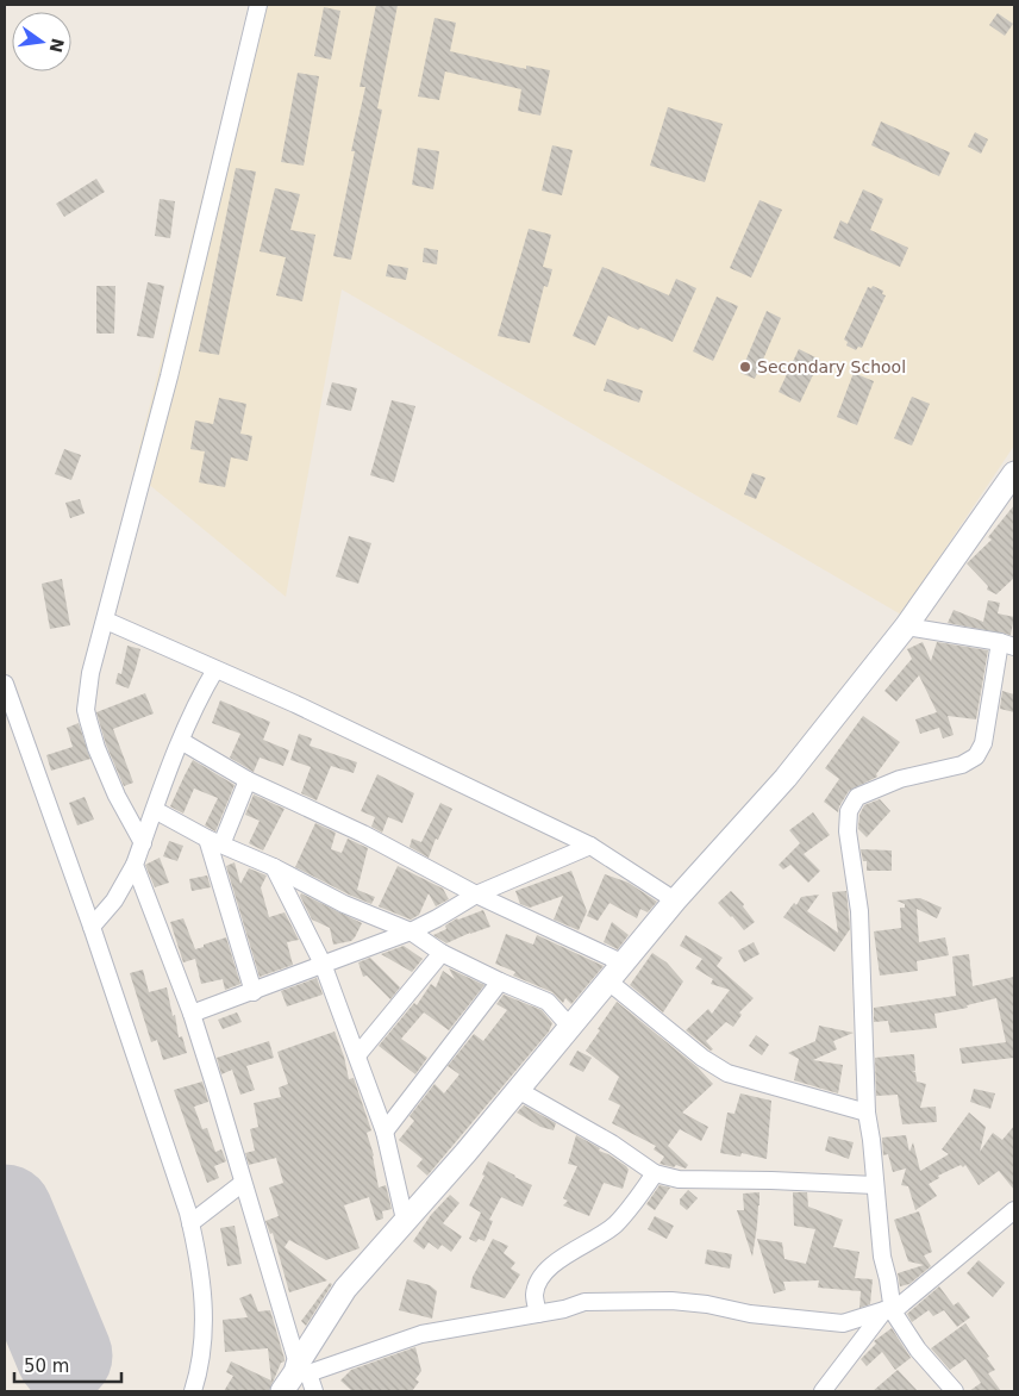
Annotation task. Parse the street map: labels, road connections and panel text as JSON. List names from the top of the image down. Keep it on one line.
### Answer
{"places":["Secondary School"],"scale_bar":"50 m","north":"right"}
